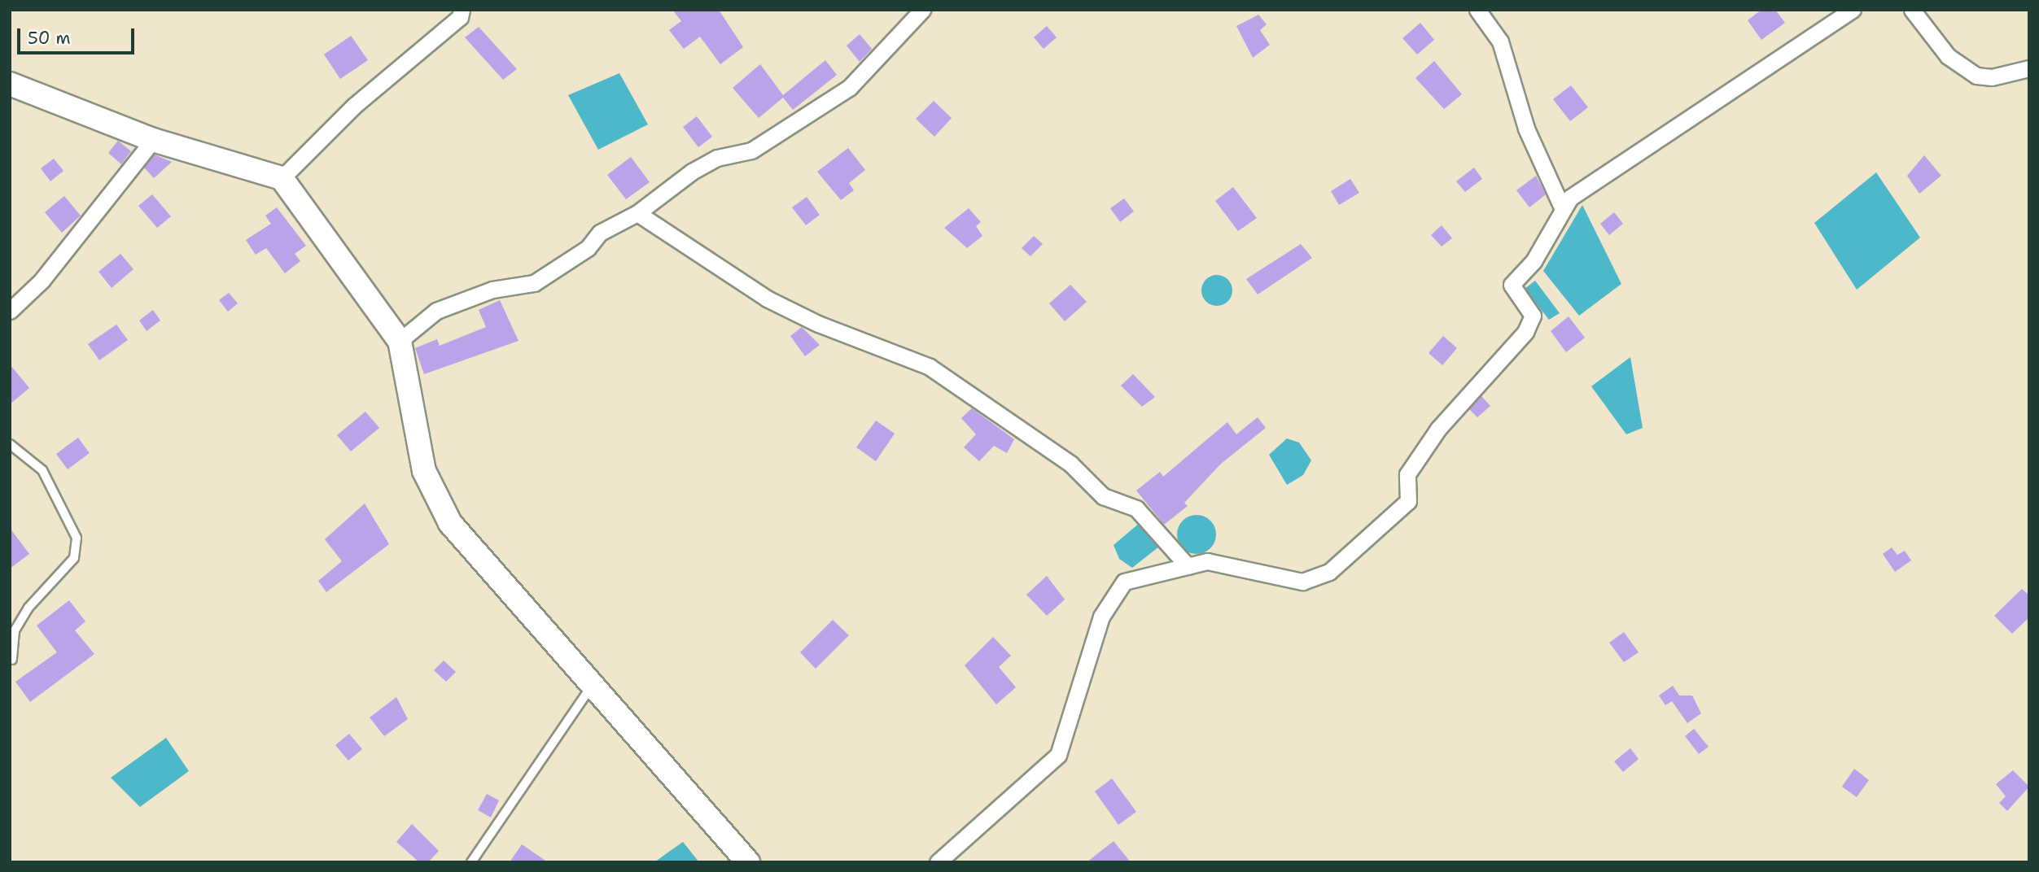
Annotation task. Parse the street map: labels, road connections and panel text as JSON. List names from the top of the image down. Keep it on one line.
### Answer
{"scale_bar":"50 m"}
